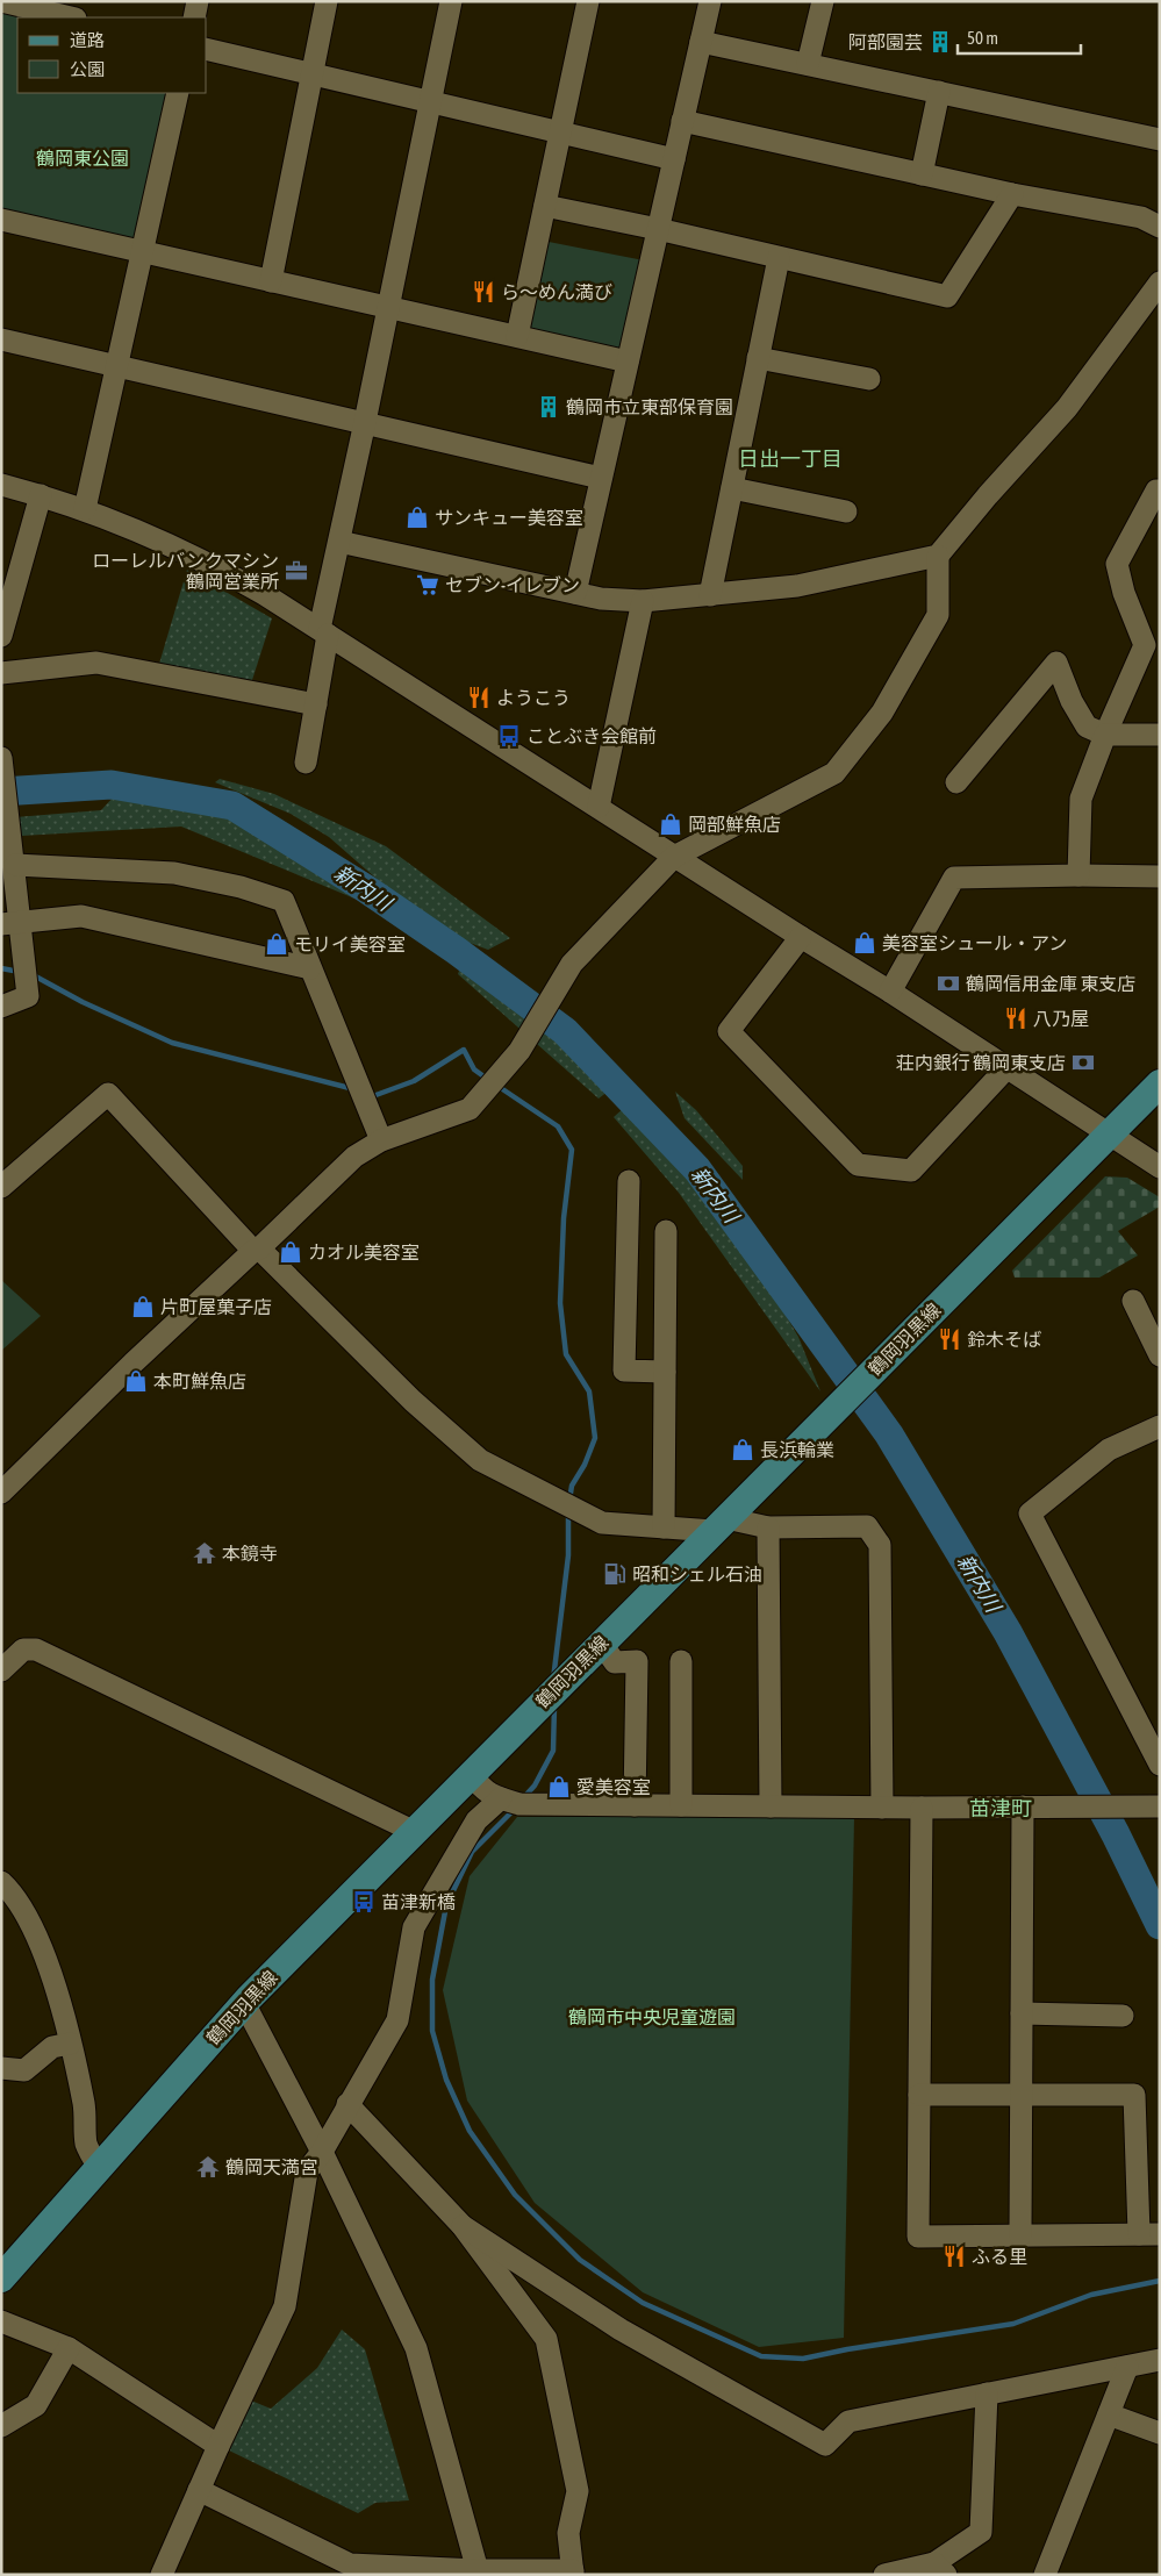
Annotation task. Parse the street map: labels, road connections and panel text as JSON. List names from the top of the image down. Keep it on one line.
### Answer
{"streets":{"main road":["鶴岡羽黒線"]},"districts":["日出一丁目","苗津町"],"water":["新内川"],"parks":["鶴岡東公園","鶴岡市中央児童遊園"],"places":{"building":["阿部園芸","鶴岡市立東部保育園"],"restaurant":["ら～めん満び","ようこう","八乃屋","鈴木そば","ふる里"],"shop":["サンキュー美容室","岡部鮮魚店","美容室シュール・アン","モリイ美容室","カオル美容室","片町屋菓子店","本町鮮魚店","長浜輪業","愛美容室"],"office":["ローレルバンクマシン 鶴岡営業所"],"supermarket":["セブン-イレブン"],"bus stop":["ことぶき会館前","苗津新橋"],"bank":["鶴岡信用金庫 東支店","荘内銀行 鶴岡東支店"],"temple":["本鏡寺","鶴岡天満宮"],"fuel station":["昭和シェル石油"]},"legend":["道路","公園"],"scale_bar":"50 m"}
